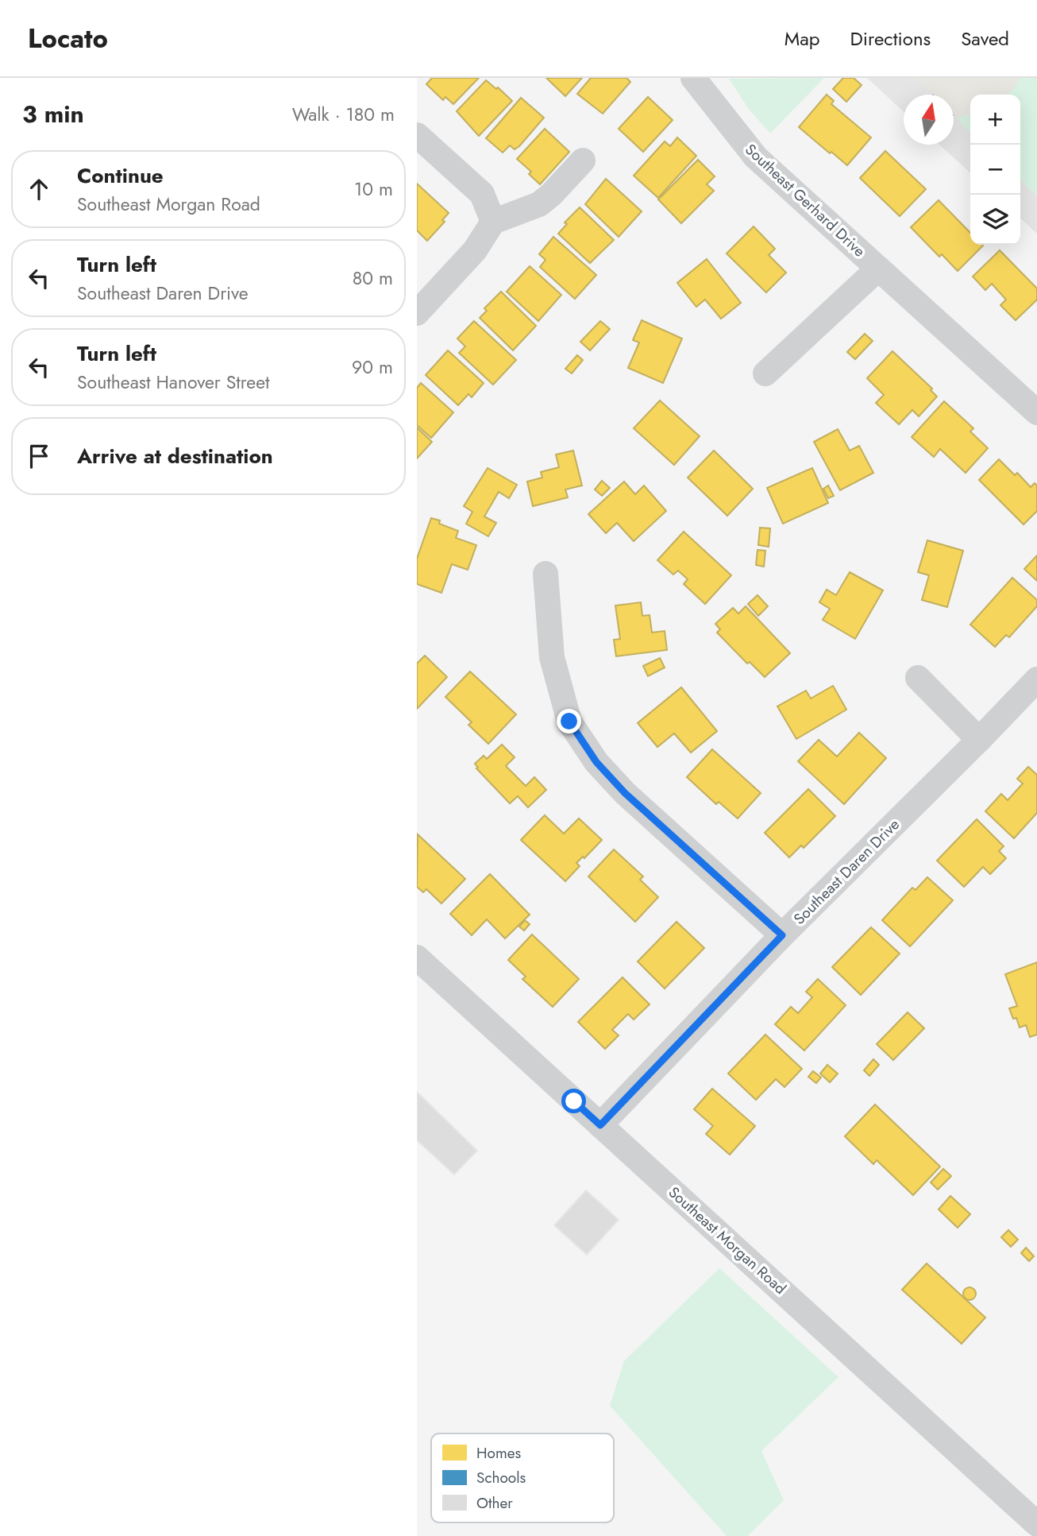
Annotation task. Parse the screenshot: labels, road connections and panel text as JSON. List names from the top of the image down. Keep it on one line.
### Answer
{"streets":{"street":["Southeast Gerhard Drive","Southeast Daren Drive","Southeast Morgan Road"]},"crossings":[["Southeast Daren Drive","Southeast Morgan Road"]],"legend":["Homes","Schools","Other"],"north":"top","page":{"header":"Locato","nav":["Map","Directions","Saved"],"heading":["3 min","Walk · 180 m"],"map_buttons":["+","−"],"list":[["Continue","Southeast Morgan Road","10 m"],["Turn left","Southeast Daren Drive","80 m"],["Turn left","Southeast Hanover Street","90 m"],"Arrive at destination"]}}
